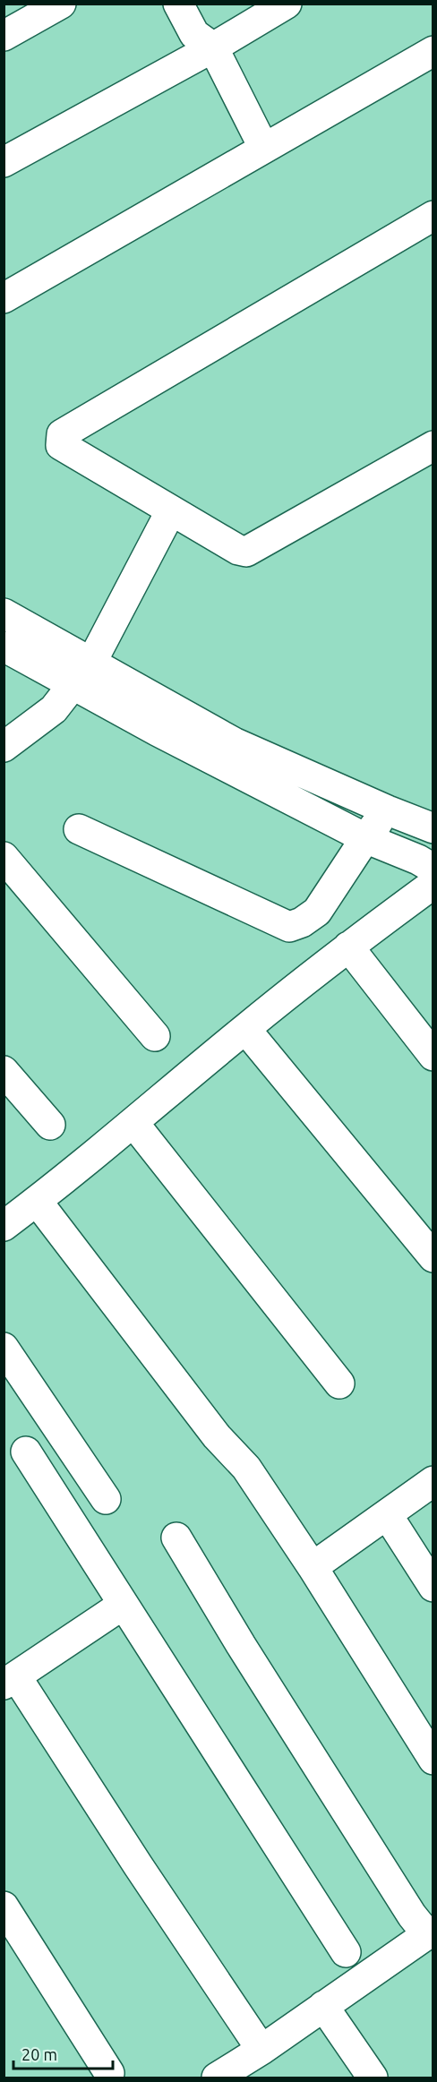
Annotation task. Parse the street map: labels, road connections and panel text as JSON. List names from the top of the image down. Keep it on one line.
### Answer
{"scale_bar":"20 m"}
